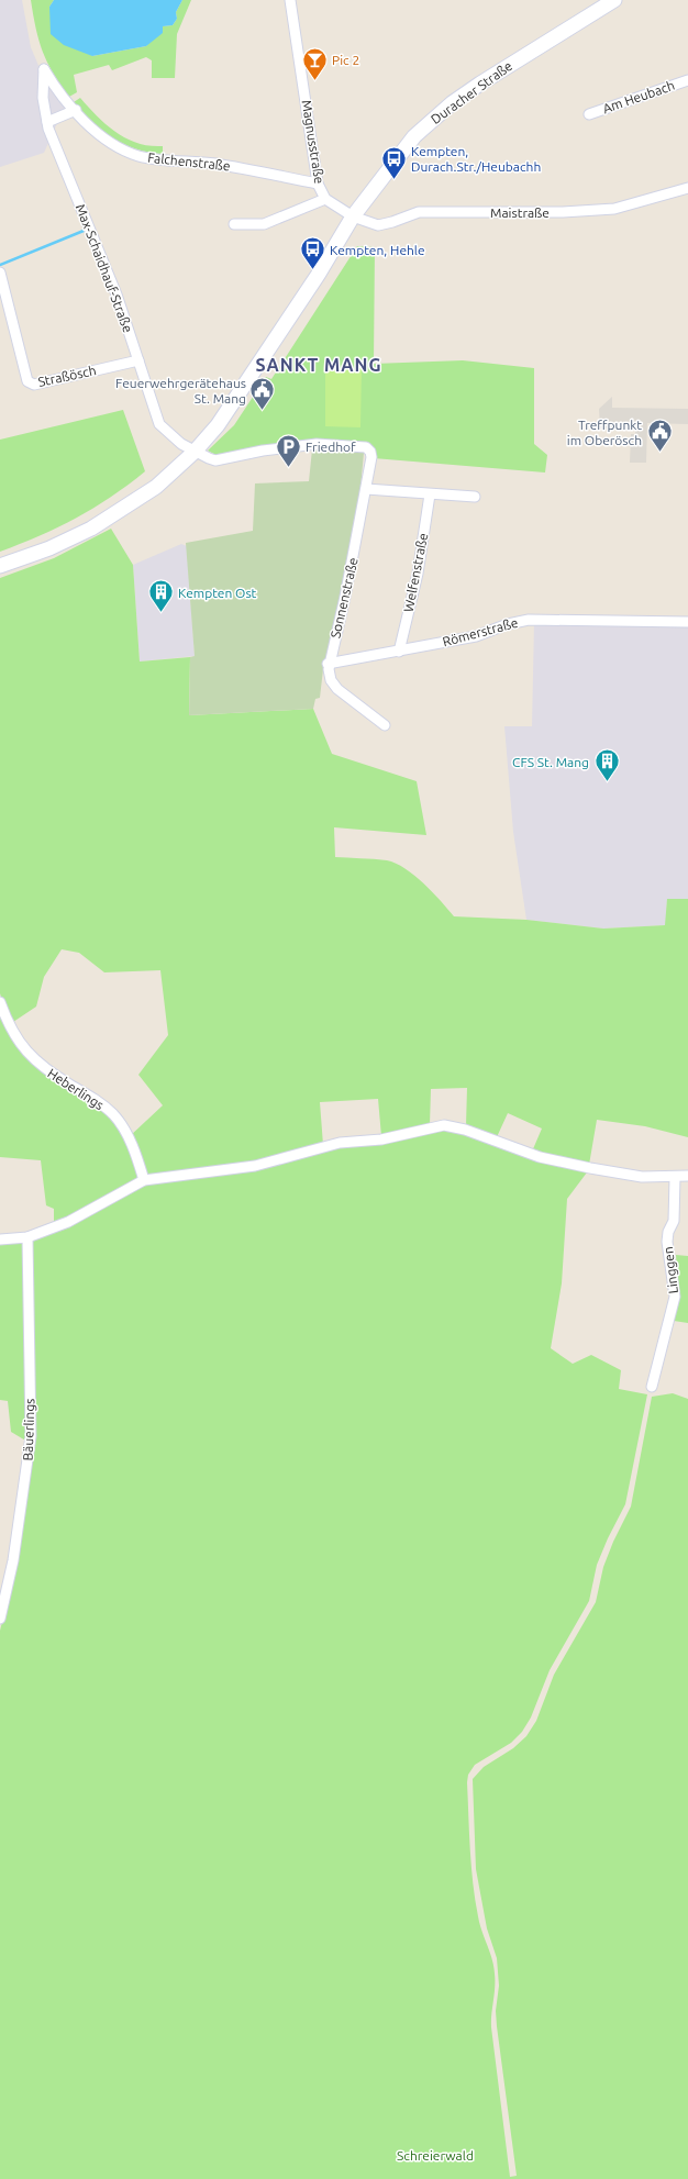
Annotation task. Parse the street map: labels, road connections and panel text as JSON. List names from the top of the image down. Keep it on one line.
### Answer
{"streets":{"main road":["Duracher Straße"],"street":["Am Heubach","Magnusstraße","Falchenstraße","Maistraße","Max-Schaidhauf-Straße","Straßösch","Welfenstraße","Sonnenstraße","Römerstraße","Heberlings","Linggen","Bäuerlings"]},"crossings":[["Duracher Straße","Magnusstraße"],["Duracher Straße","Maistraße"],["Duracher Straße","Max-Schaidhauf-Straße"],["Magnusstraße","Falchenstraße"],["Magnusstraße","Maistraße"],["Falchenstraße","Max-Schaidhauf-Straße"],["Max-Schaidhauf-Straße","Straßösch"],["Max-Schaidhauf-Straße","Sonnenstraße"],["Welfenstraße","Römerstraße"],["Sonnenstraße","Römerstraße"]],"districts":["SANKT MANG"],"parks":["Schreierwald"],"places":{"bar":["Pic 2"],"bus stop":["Kempten, Durach.Str./Heubachh","Kempten, Hehle"],"public building":["Feuerwehrgerätehaus St. Mang","Treffpunkt im Oberösch"],"parking":["Friedhof"],"building":["Kempten Ost","CFS St. Mang"]}}
